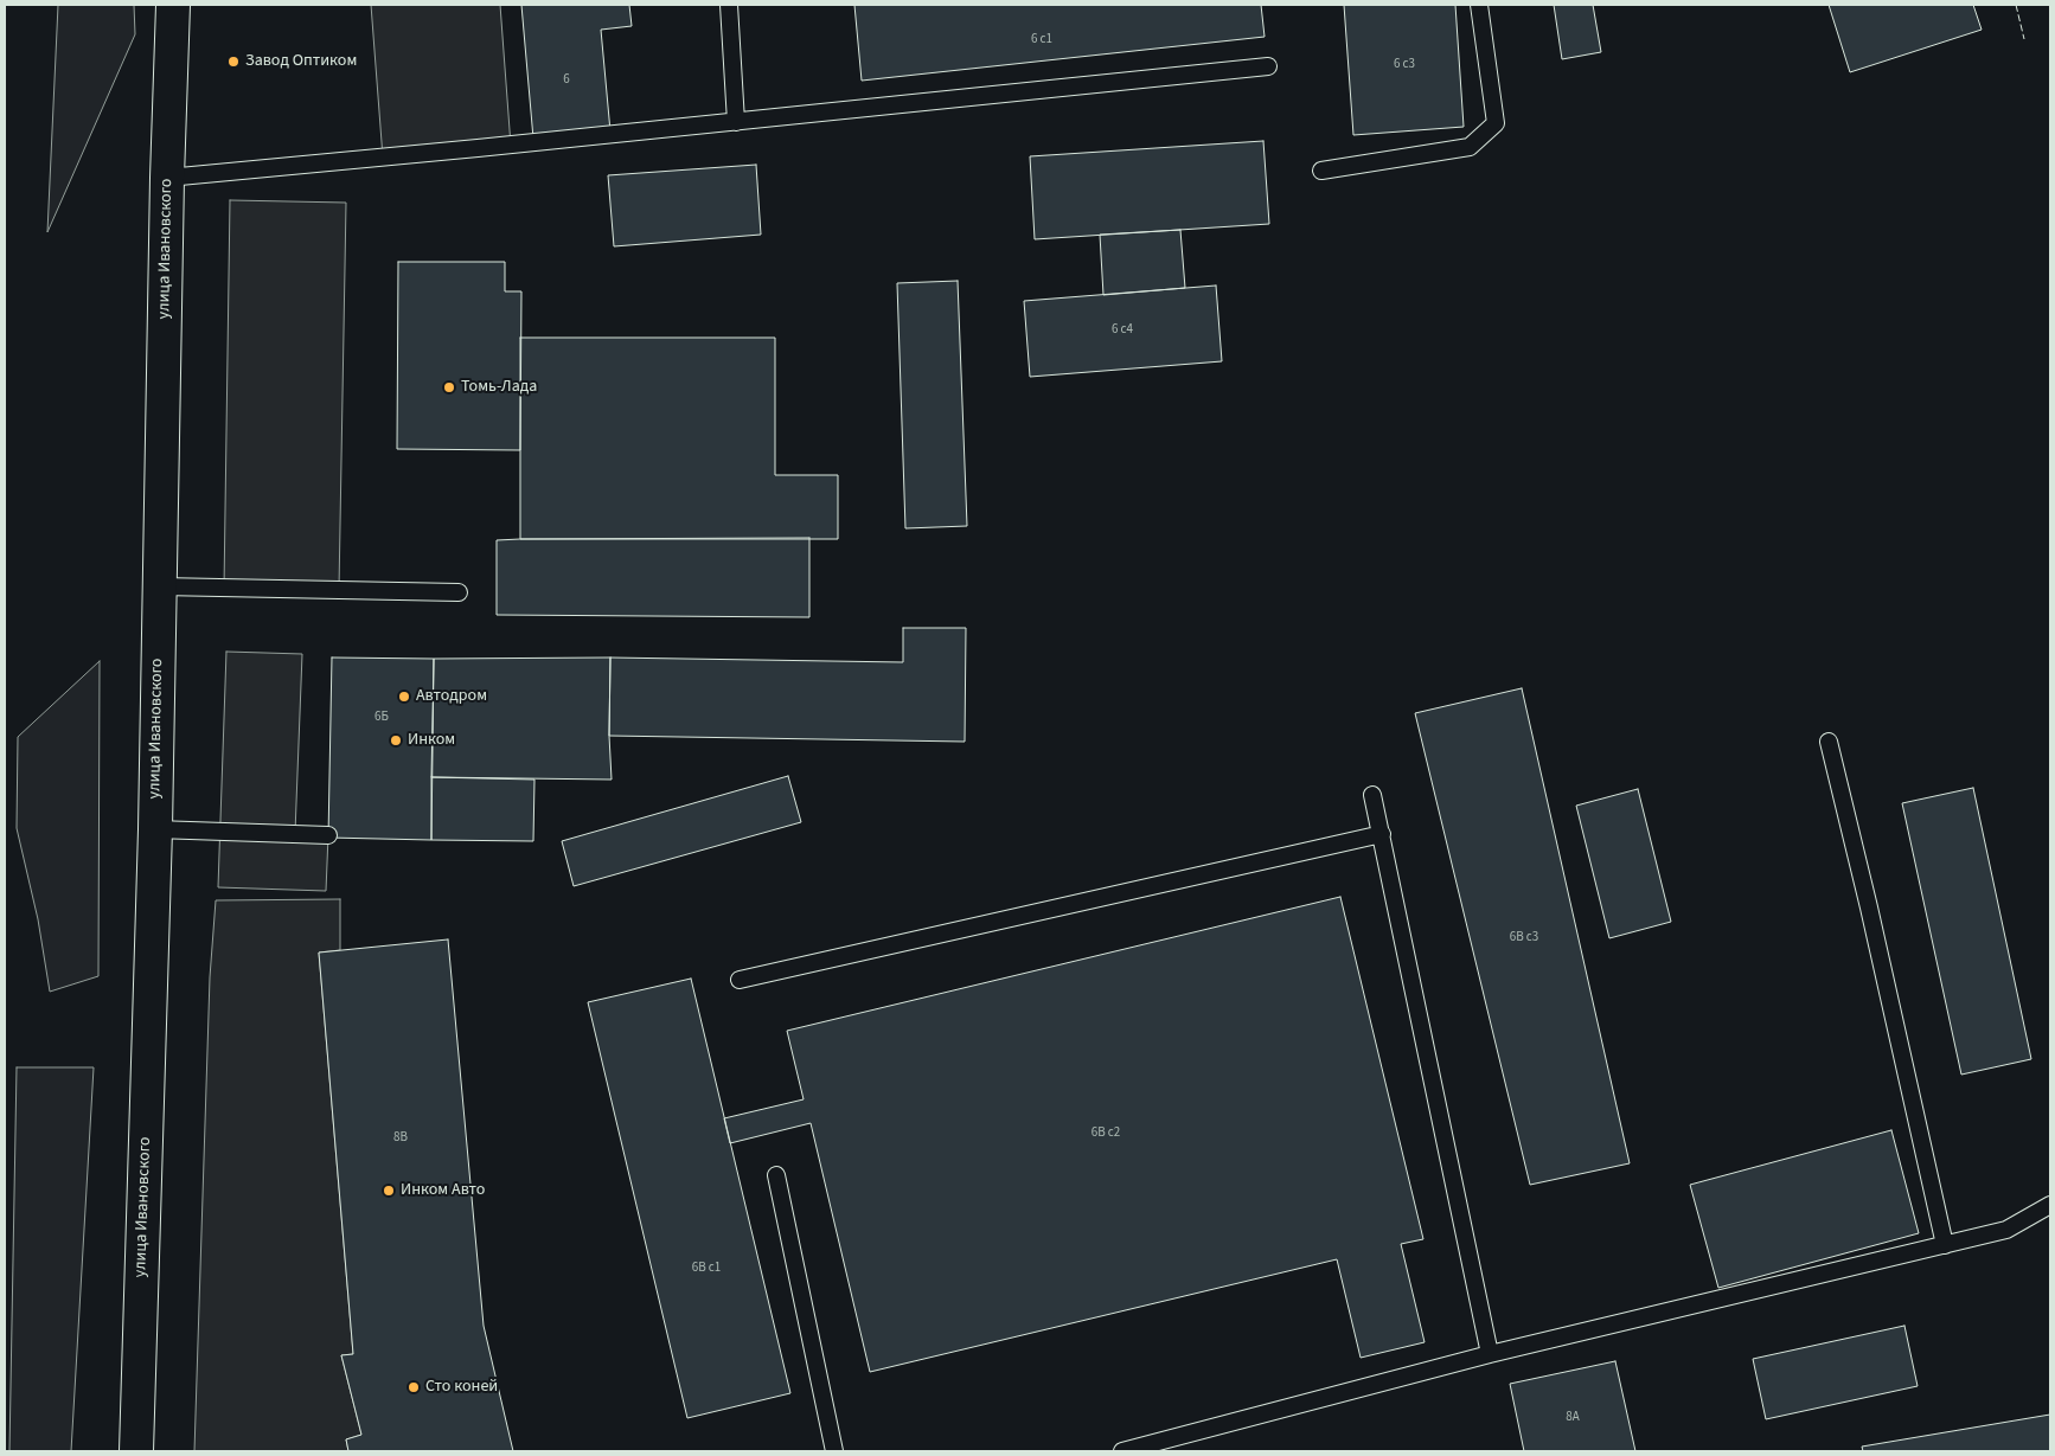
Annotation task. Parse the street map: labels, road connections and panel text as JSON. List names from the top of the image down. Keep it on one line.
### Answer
{"streets":{"main road":["улица Ивановского"]},"places":["Завод Оптиком","Томь-Лада","Автодром","Инком","Инком Авто","Сто коней"],"house_numbers":["6 с1","6 с3","6","6 с4","6Б","6В с3","6В с2","8В","6В с1","8А"]}
